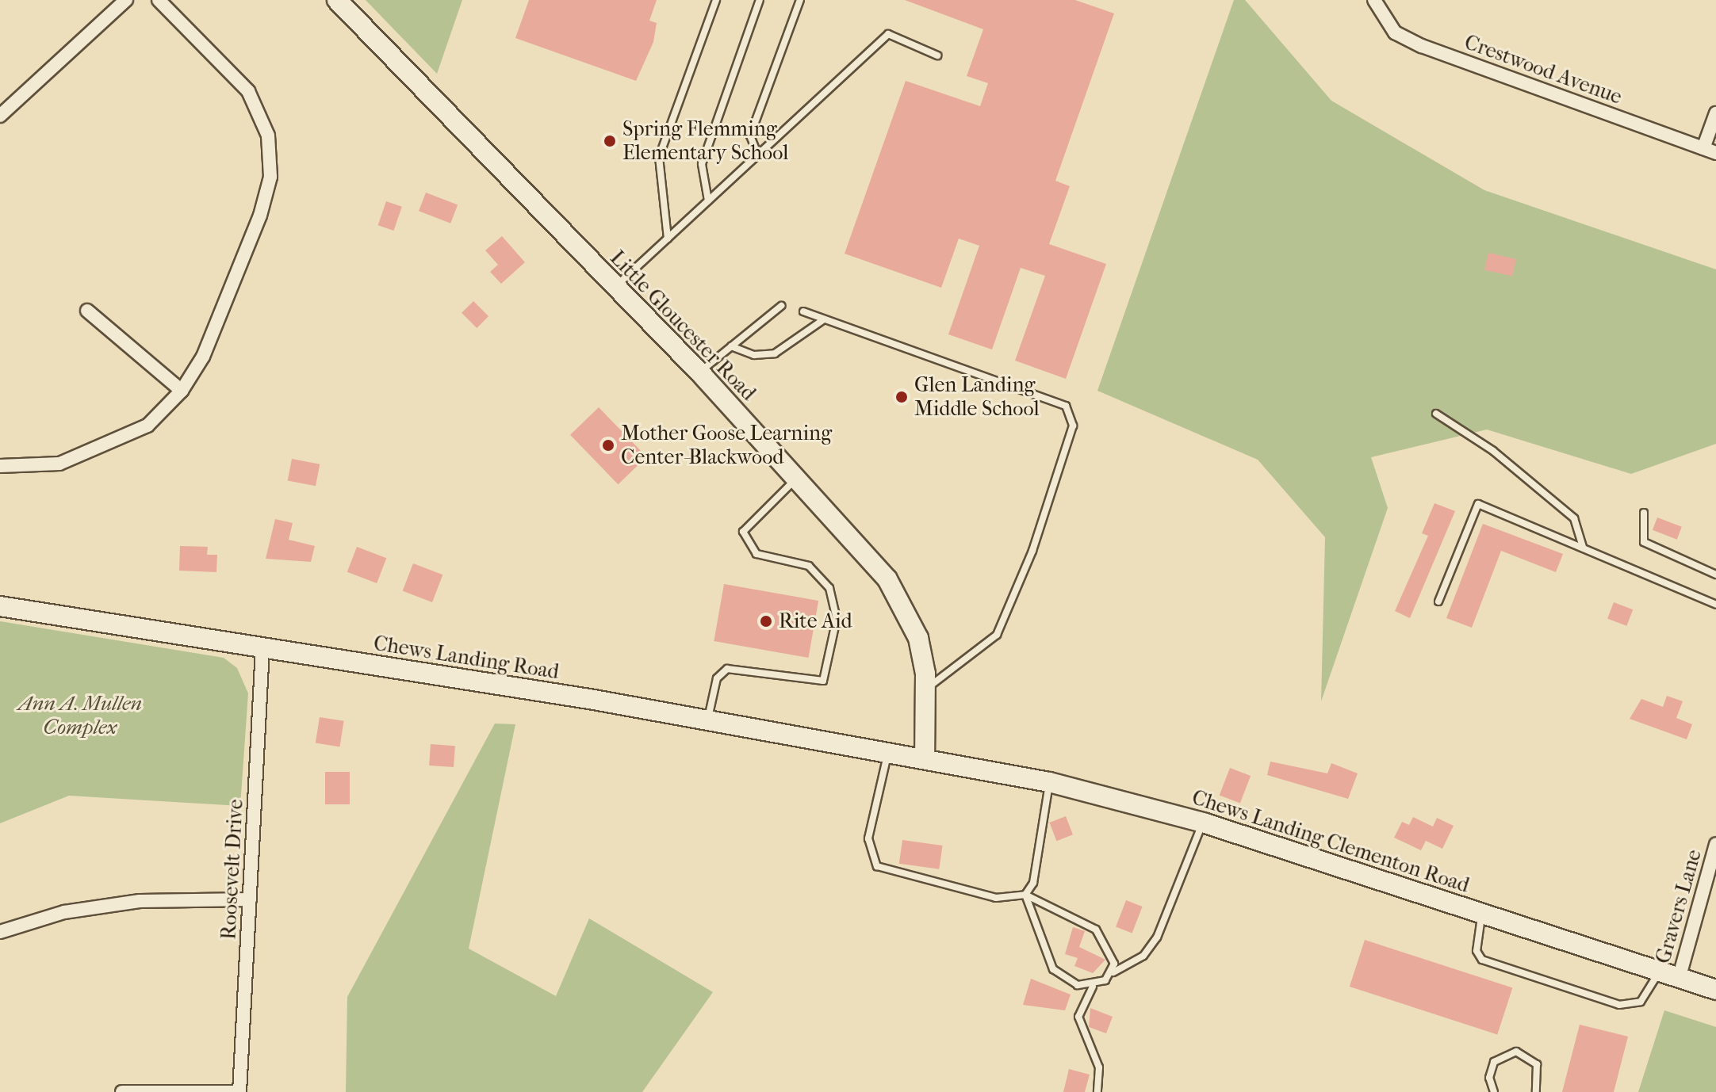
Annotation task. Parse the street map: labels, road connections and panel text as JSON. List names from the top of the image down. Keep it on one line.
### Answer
{"streets":{"main road":["Little Gloucester Road","Chews Landing Road","Chews Landing Clementon Road"],"street":["Crestwood Avenue","Roosevelt Drive","Gravers Lane"]},"crossings":[["Little Gloucester Road","Chews Landing Road"],["Little Gloucester Road","Chews Landing Clementon Road"],["Chews Landing Road","Chews Landing Clementon Road"],["Chews Landing Road","Roosevelt Drive"],["Chews Landing Clementon Road","Gravers Lane"]],"parks":["Ann A. Mullen Complex"],"places":["Spring Flemming Elementary School","Glen Landing Middle School","Mother Goose Learning Center-Blackwood","Rite Aid"]}
